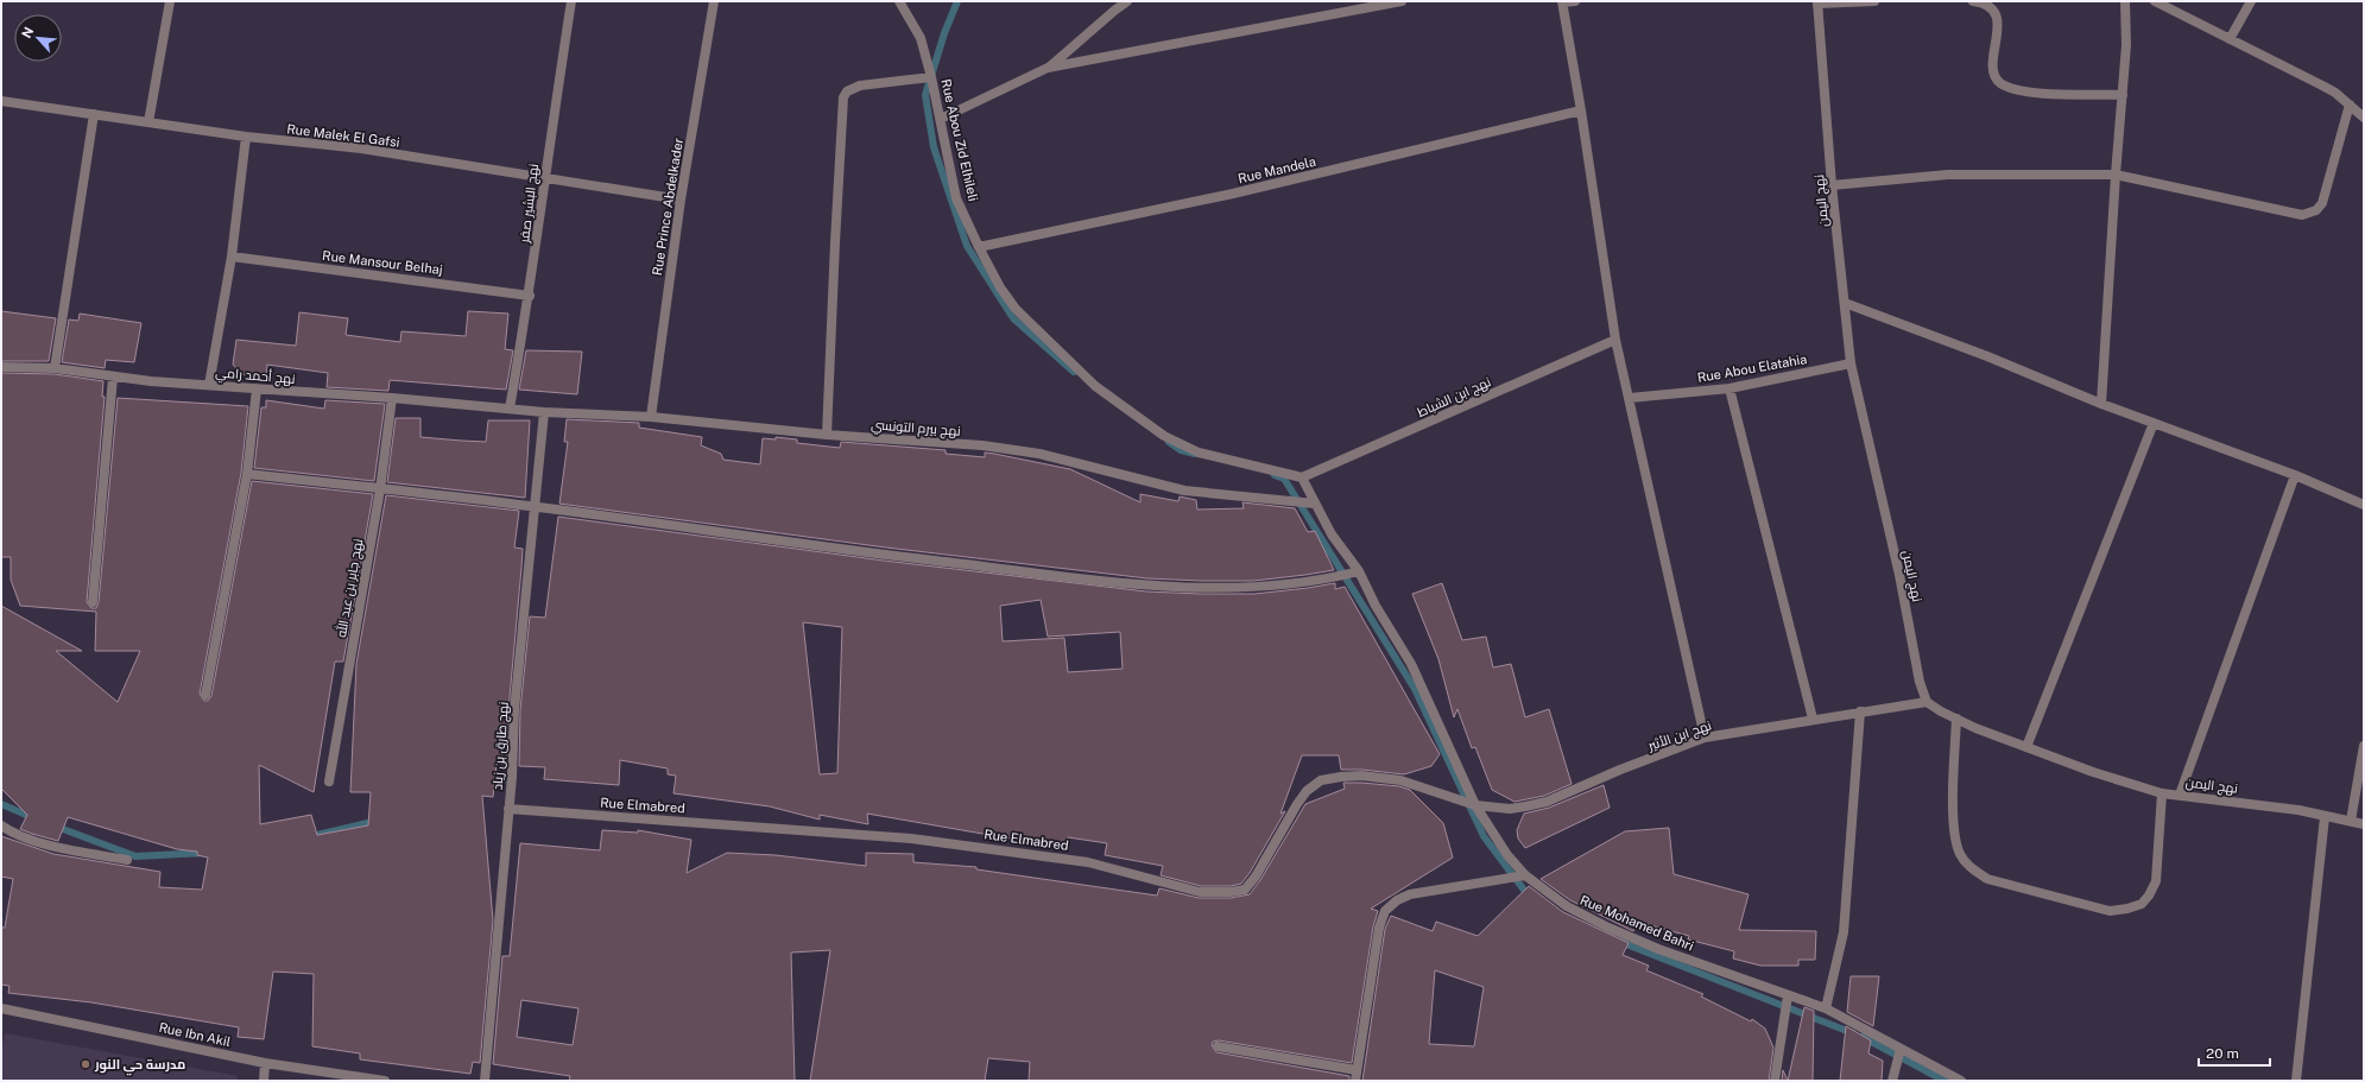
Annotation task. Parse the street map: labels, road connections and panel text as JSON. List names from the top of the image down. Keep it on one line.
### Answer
{"streets":{"street":["Rue Malek El Gafsi","Rue Abou Zid Elhileli","Rue Mandela","نهج اليمن","نهج البشير صفر","Rue Prince Abdelkader","Rue Mansour Belhaj","Rue Abou Elatahia","نهج أحمد رامي","نهج ابن الشباط","نهج بيرم التونسي","نهج جابر بن عبد الله","نهج ابن الأثير","نهج طارق بن زياد","Rue Elmabred","Rue Mohamed Bahri","Rue Ibn Akil"]},"crossings":[["Rue Malek El Gafsi","نهج البشير صفر"],["Rue Malek El Gafsi","Rue Prince Abdelkader"],["Rue Abou Zid Elhileli","Rue Mandela"],["Rue Abou Zid Elhileli","نهج ابن الشباط"],["Rue Abou Zid Elhileli","Rue Mohamed Bahri"],["نهج اليمن","Rue Abou Elatahia"],["نهج اليمن","نهج ابن الأثير"],["نهج البشير صفر","Rue Mansour Belhaj"],["نهج البشير صفر","نهج أحمد رامي"],["نهج البشير صفر","نهج بيرم التونسي"],["Rue Prince Abdelkader","نهج بيرم التونسي"],["نهج أحمد رامي","نهج بيرم التونسي"],["نهج أحمد رامي","نهج جابر بن عبد الله"],["نهج ابن الشباط","Rue Mohamed Bahri"],["نهج بيرم التونسي","نهج طارق بن زياد"],["نهج بيرم التونسي","Rue Mohamed Bahri"],["نهج ابن الأثير","Rue Elmabred"],["نهج ابن الأثير","Rue Mohamed Bahri"],["نهج طارق بن زياد","Rue Elmabred"],["Rue Elmabred","Rue Mohamed Bahri"]],"places":["مدرسة حي النور"],"scale_bar":"20 m","north":"top left"}
